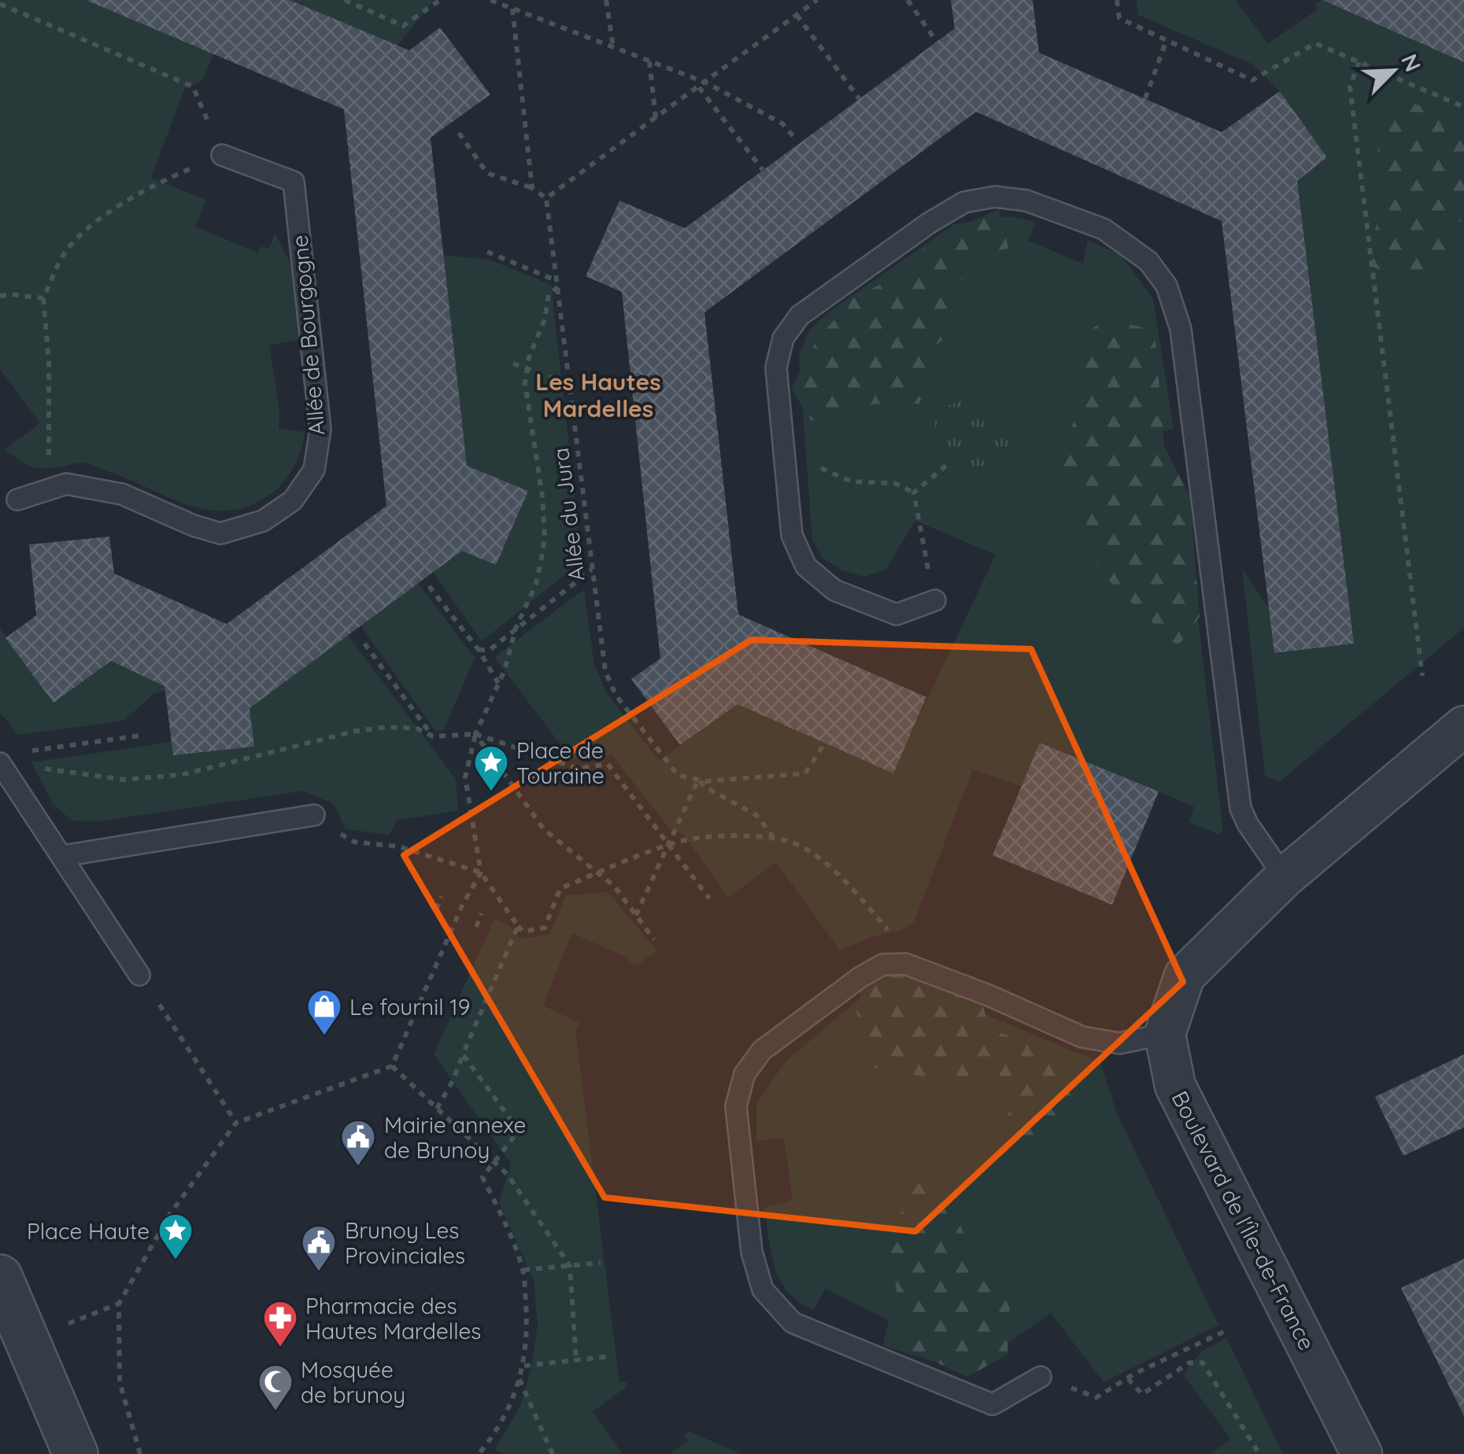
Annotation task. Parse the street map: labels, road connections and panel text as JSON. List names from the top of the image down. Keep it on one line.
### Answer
{"streets":{"street":["Boulevard de l'Île-de-France"],"lane":["Allée de Bourgogne"],"path":["Allée du Jura"]},"districts":["Les Hautes Mardelles"],"places":{"place":["Place de Touraine","Place Haute"],"shop":["Le fournil 19"],"public building":["Mairie annexe de Brunoy","Brunoy Les Provinciales"],"pharmacy":["Pharmacie des Hautes Mardelles"],"mosque":["Mosquée de brunoy"]},"north":"top right"}
